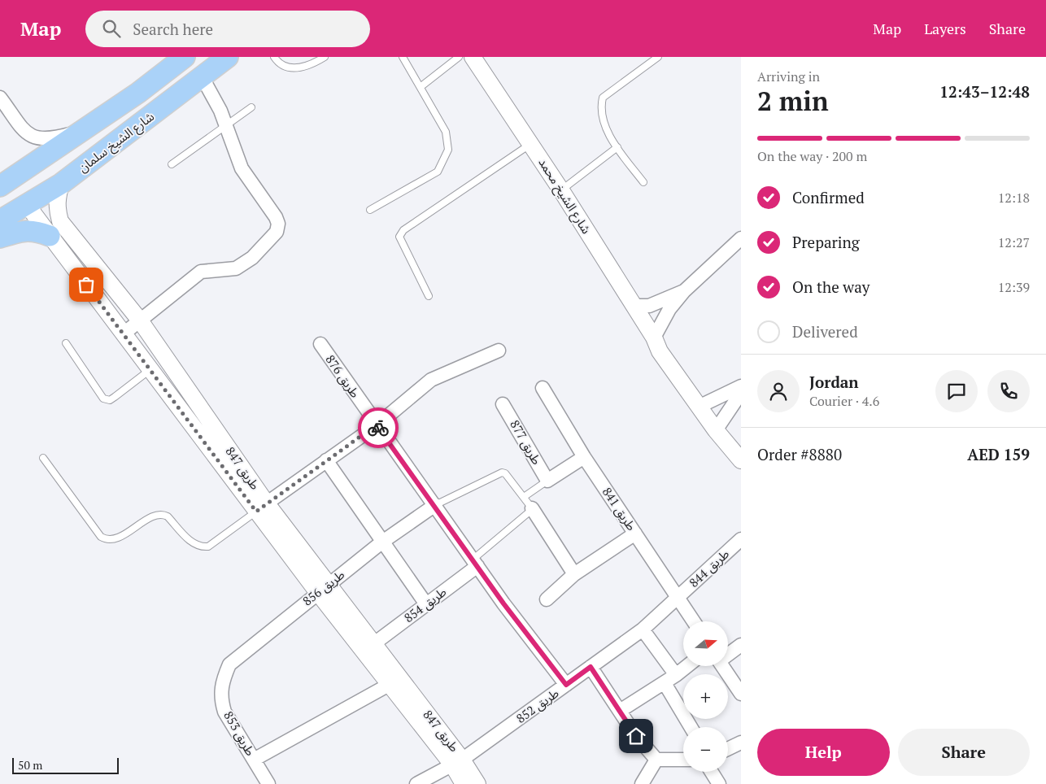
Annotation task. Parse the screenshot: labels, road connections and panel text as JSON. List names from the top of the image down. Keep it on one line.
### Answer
{"streets":{"main road":["شارع الشيخ سلمان"],"street":["شارع الشيخ محمد","طريق 876","طريق 877","طريق 847","طريق 841","طريق 844","طريق 856","طريق 854","طريق 852","طريق 853"]},"crossings":[["شارع الشيخ سلمان","طريق 847"],["طريق 876","طريق 856"],["طريق 876","طريق 854"],["طريق 876","طريق 852"],["طريق 847","طريق 856"],["طريق 847","طريق 854"],["طريق 847","طريق 852"],["طريق 841","طريق 844"],["طريق 841","طريق 852"],["طريق 844","طريق 852"],["طريق 856","طريق 853"]],"scale_bar":"50 m","north":"right","page":{"header":"Map","search":"Search here","nav":["Map","Layers","Share"],"heading":["2 min","Arriving in","12:43–12:48"],"panel":["Jordan","Courier · 4.6","Order #8880","AED 159"],"bar":"On the way · 200 m","list":[["Confirmed","12:18"],["Preparing","12:27"],["On the way","12:39"],"Delivered"],"map_buttons":["+","−"],"buttons":["Help","Share"],"scale":"50 m"}}
